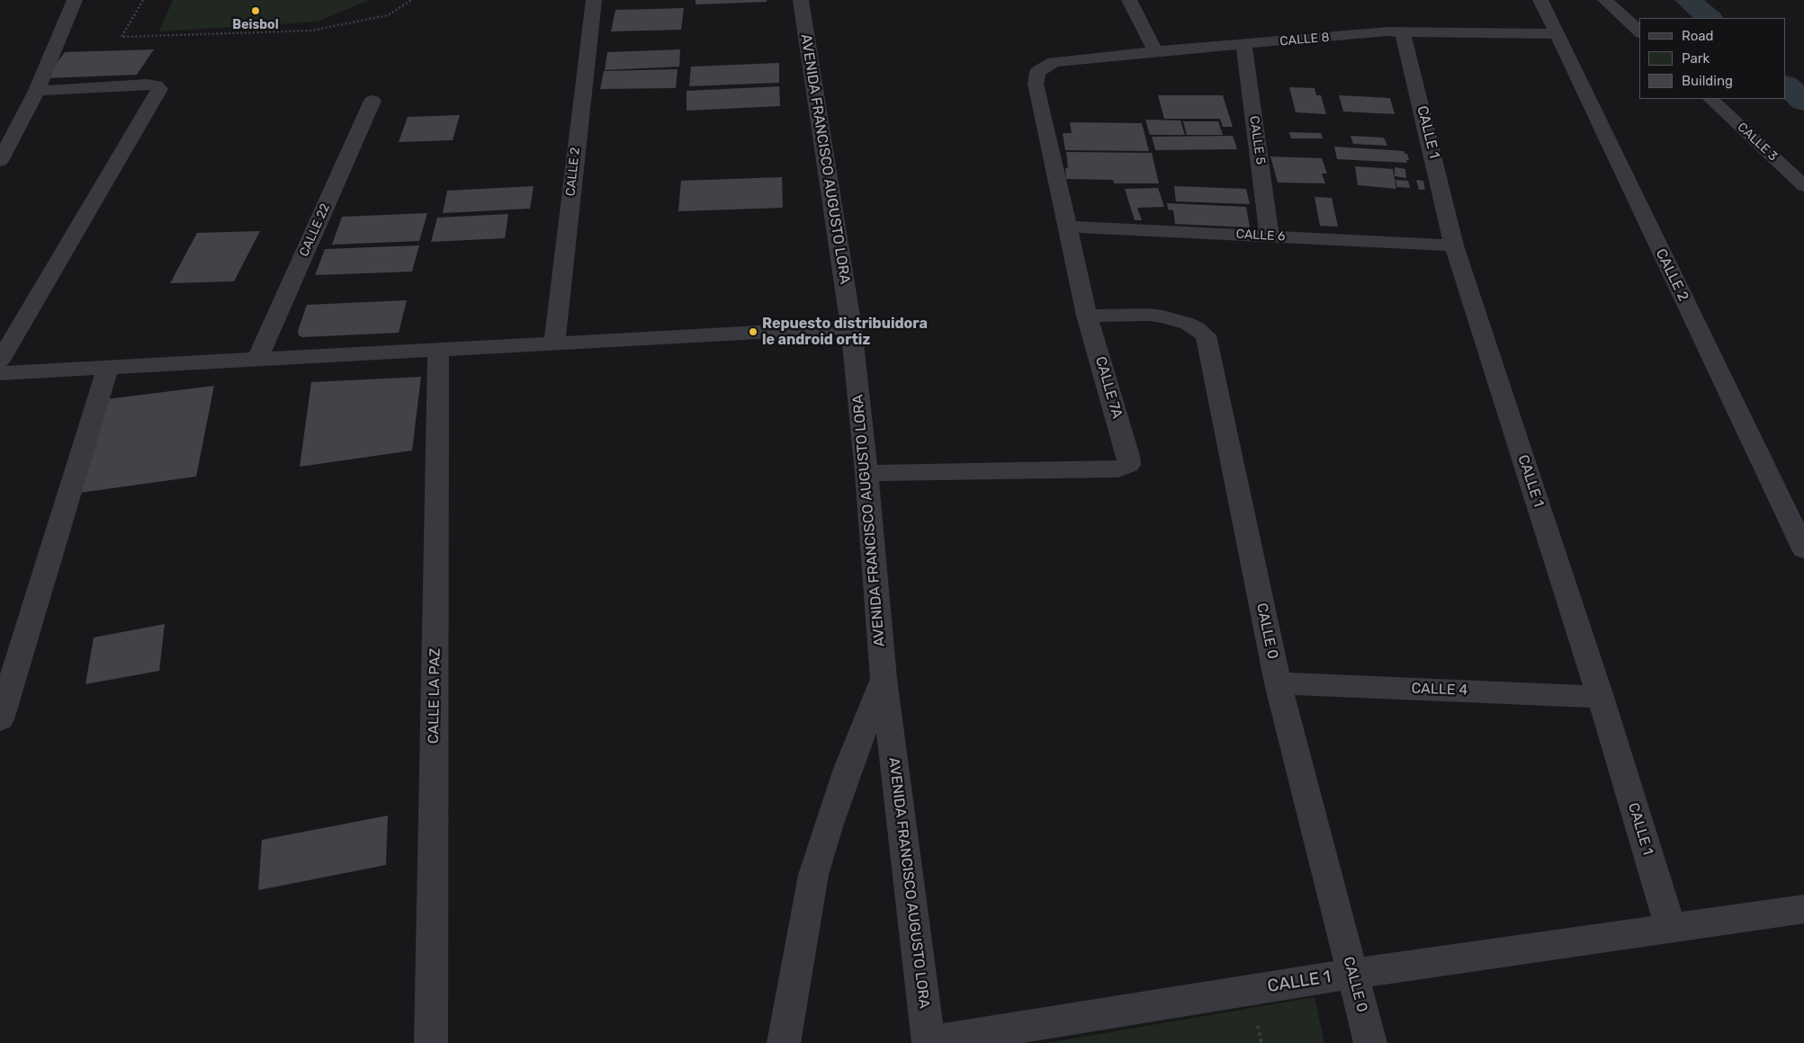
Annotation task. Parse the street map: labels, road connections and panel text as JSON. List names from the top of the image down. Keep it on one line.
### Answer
{"streets":{"street":["CALLE 8","CALLE 1","CALLE 5","CALLE 3","AVENIDA FRANCISCO AUGUSTO LORA","CALLE 2","CALLE 22","CALLE 6","CALLE 7A","CALLE 0","CALLE 4","CALLE LA PAZ"]},"crossings":[["CALLE 8","CALLE 1"],["CALLE 8","CALLE 5"],["CALLE 8","CALLE 2"],["CALLE 8","CALLE 7A"],["CALLE 1","AVENIDA FRANCISCO AUGUSTO LORA"],["CALLE 1","CALLE 6"],["CALLE 1","CALLE 0"],["CALLE 1","CALLE 4"],["CALLE 5","CALLE 6"],["AVENIDA FRANCISCO AUGUSTO LORA","CALLE 7A"],["CALLE 6","CALLE 7A"],["CALLE 7A","CALLE 0"],["CALLE 0","CALLE 4"]],"places":["Beisbol","Repuesto distribuidora le android ortiz"],"legend":["Road","Park","Building"]}
